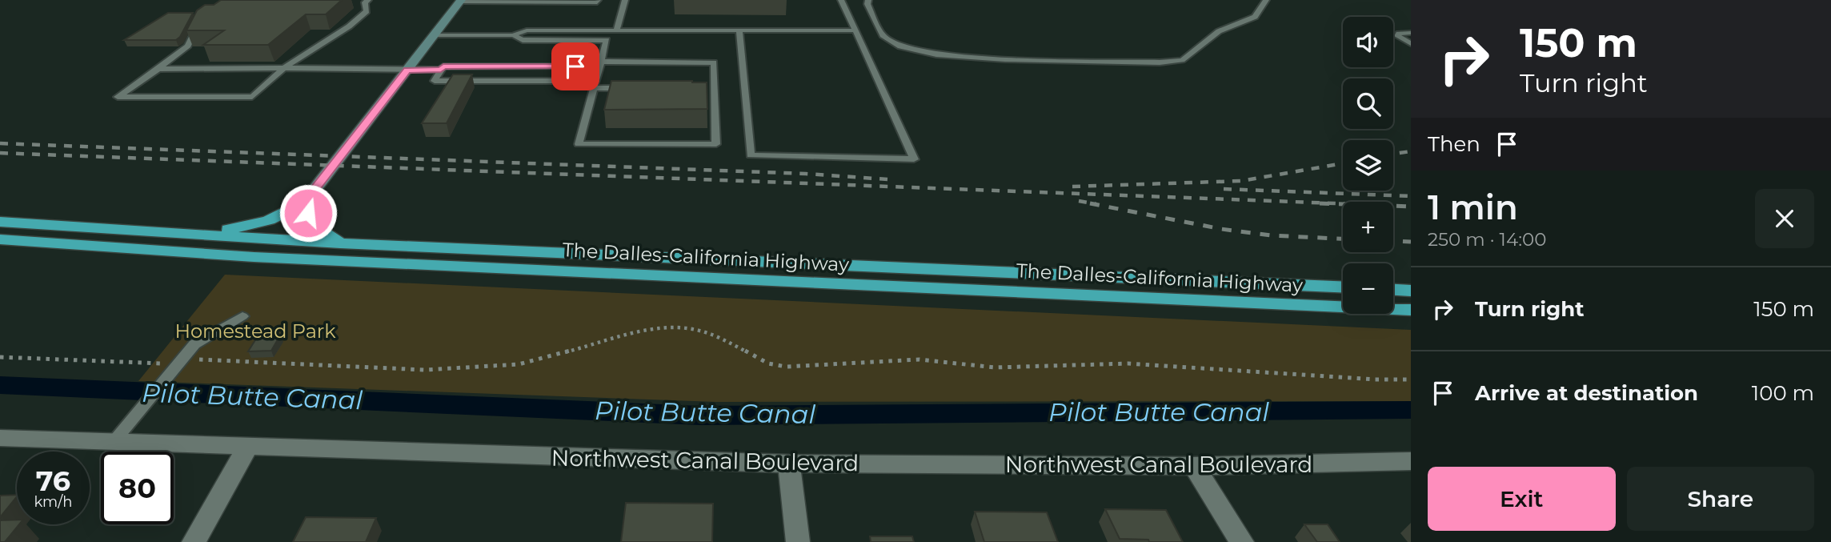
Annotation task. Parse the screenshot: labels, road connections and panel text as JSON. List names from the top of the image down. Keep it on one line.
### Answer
{"streets":{"highway":["The Dalles-California Highway"],"street":["Northwest Canal Boulevard"]},"water":["Pilot Butte Canal"],"parks":["Homestead Park"],"page":{"turn":["150 m","Turn right"],"map_buttons":["+","−"],"then":"Then","heading":["1 min","250 m · 14:00"],"list":[{"name":"Turn right","value":"150 m"},{"name":"Arrive at destination","value":"100 m"}],"speed":"76 km/h","limit":"80","buttons":["Exit","Share"]}}
